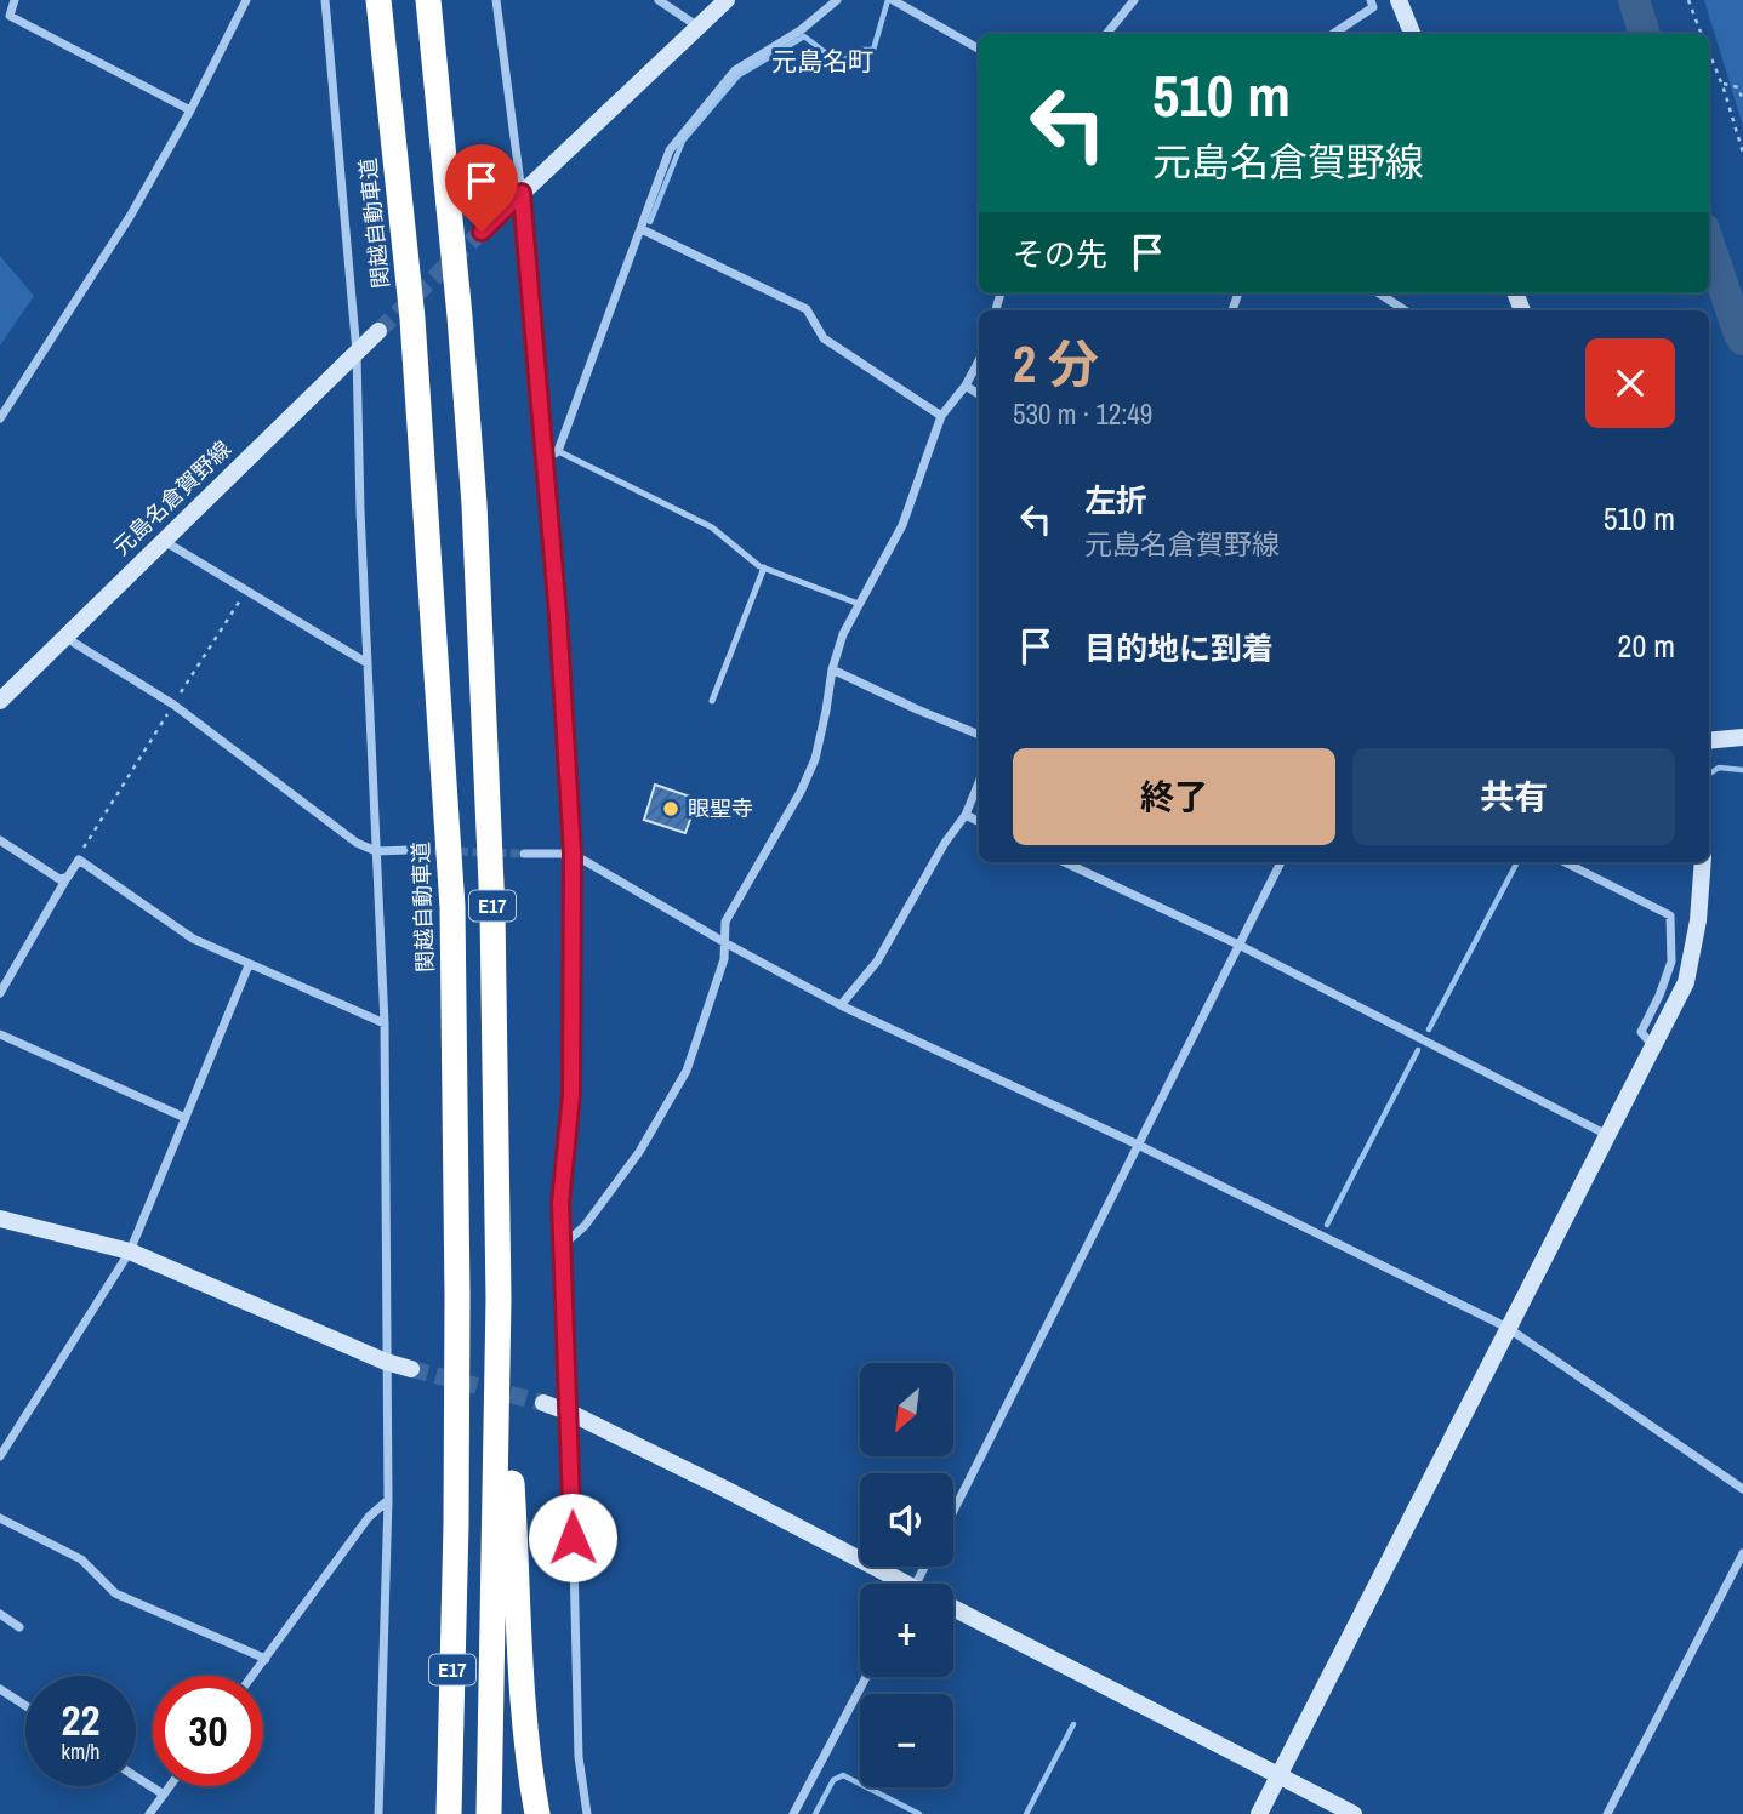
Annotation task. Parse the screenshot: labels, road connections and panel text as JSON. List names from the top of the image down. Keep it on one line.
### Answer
{"streets":{"highway":["関越自動車道","E17"],"street":["元島名倉賀野線"]},"districts":["元島名町"],"places":["眼聖寺"],"north":"bottom left","page":{"turn":["510 m","元島名倉賀野線"],"then":"その先","heading":["2 分","530 m · 12:49"],"list":[{"name":"左折","note":"元島名倉賀野線","value":"510 m"},{"name":"目的地に到着","value":"20 m"}],"buttons":["終了","共有"],"map_buttons":["+","−"],"speed":"22 km/h","limit":"30"}}
